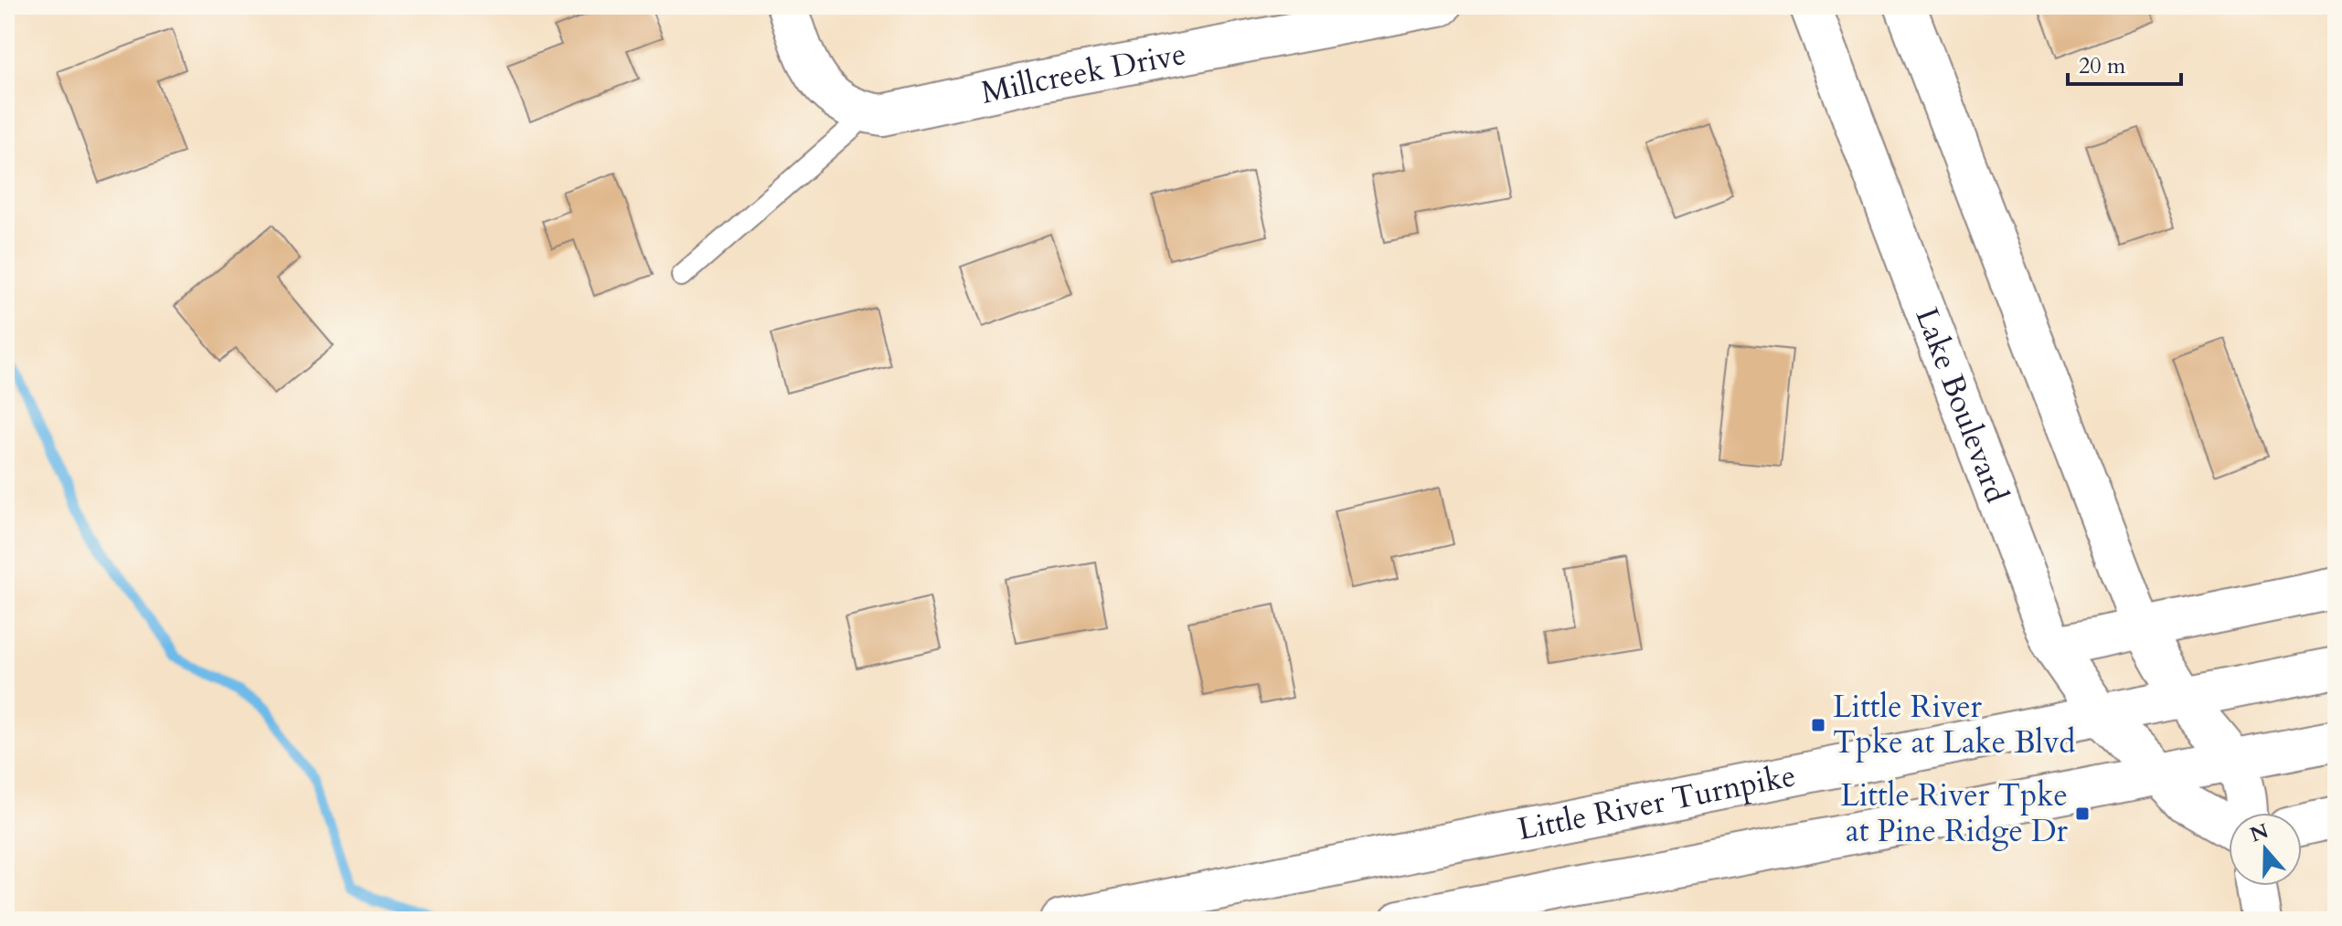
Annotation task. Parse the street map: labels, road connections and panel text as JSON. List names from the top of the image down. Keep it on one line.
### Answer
{"streets":{"street":["Millcreek Drive","Lake Boulevard","Little River Turnpike"]},"crossings":[["Lake Boulevard","Little River Turnpike"]],"places":{"transit":["Little River Tpke at Lake Blvd","Little River Tpke at Pine Ridge Dr"]},"scale_bar":"20 m","north":"top"}
